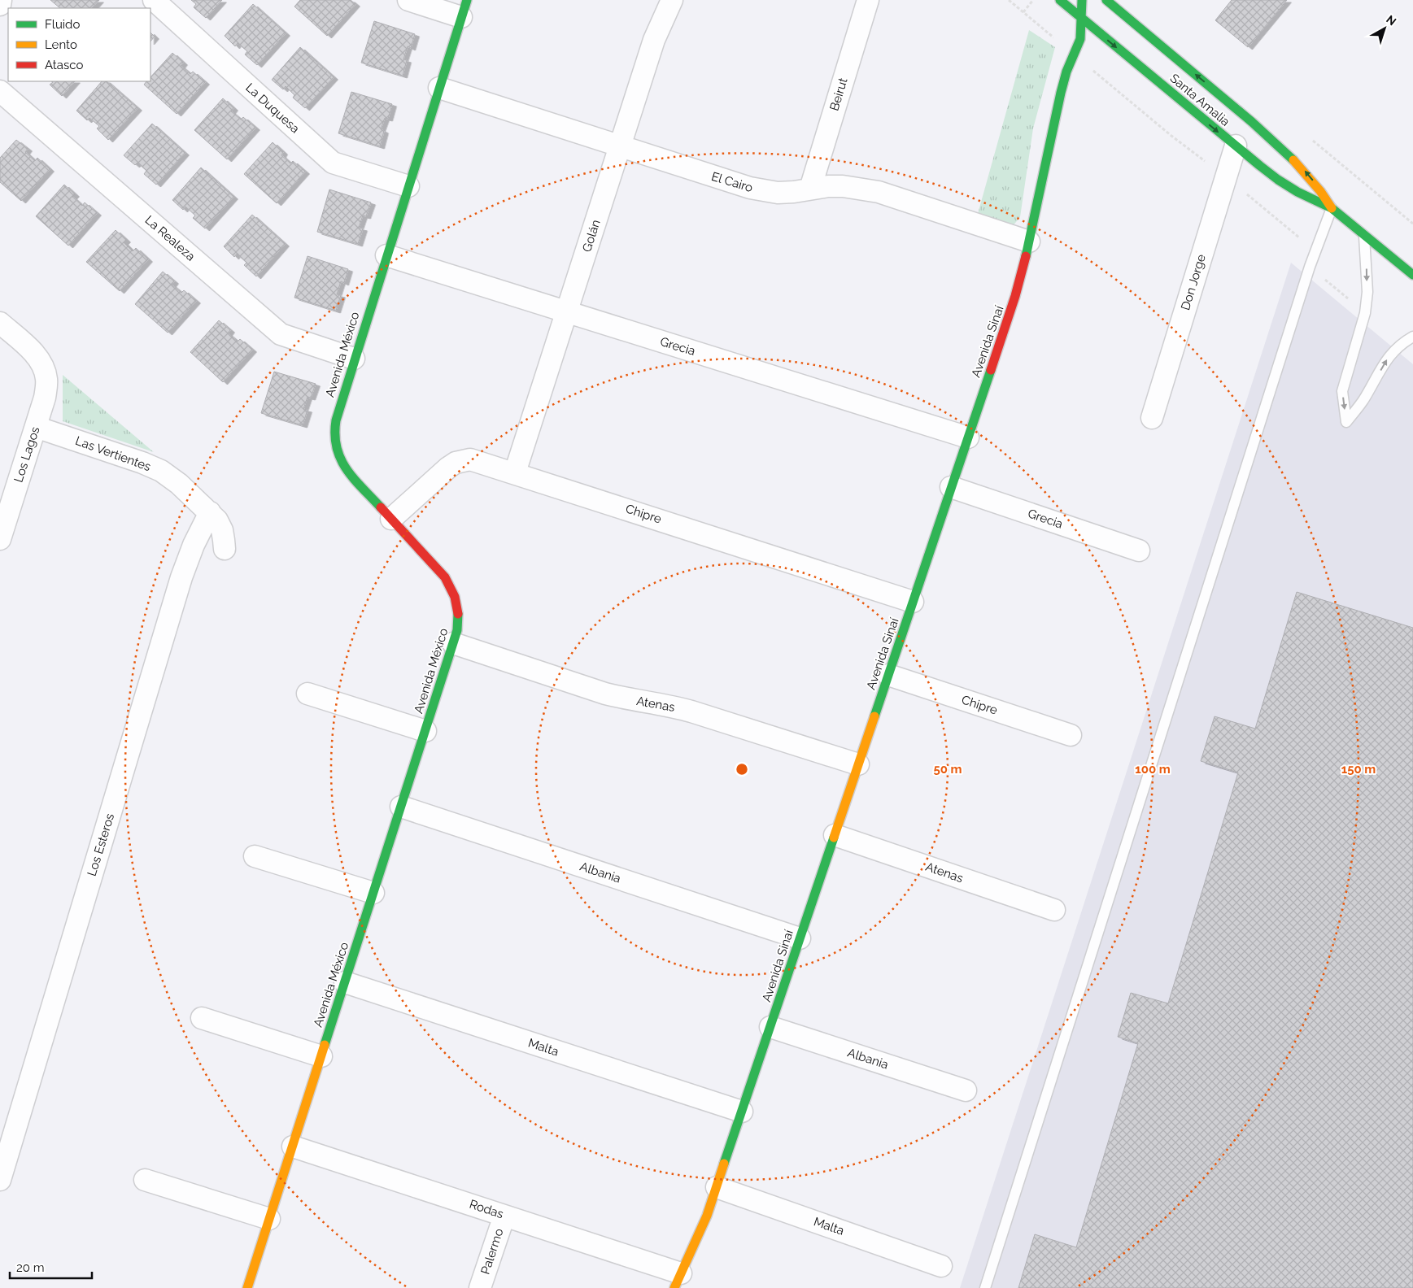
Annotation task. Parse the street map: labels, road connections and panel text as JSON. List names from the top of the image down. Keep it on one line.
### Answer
{"streets":{"street":["Beirut","Santa Amalia","La Duquesa","El Cairo","Golán","La Realeza","Don Jorge","Avenida Sinaí","Grecia","Avenida México","Las Vertientes","Los Lagos","Chipre","Atenas","Los Esteros","Albania","Malta","Rodas","Palermo"]},"crossings":[["Beirut","El Cairo"],["Santa Amalia","Don Jorge"],["Santa Amalia","Avenida Sinaí"],["La Duquesa","Avenida México"],["El Cairo","Golán"],["El Cairo","Avenida Sinaí"],["El Cairo","Avenida México"],["Golán","Grecia"],["Golán","Chipre"],["La Realeza","Avenida México"],["Avenida Sinaí","Grecia"],["Avenida Sinaí","Chipre"],["Avenida Sinaí","Atenas"],["Avenida Sinaí","Albania"],["Avenida Sinaí","Malta"],["Avenida Sinaí","Rodas"],["Grecia","Avenida México"],["Avenida México","Chipre"],["Avenida México","Atenas"],["Avenida México","Albania"],["Avenida México","Malta"],["Avenida México","Rodas"],["Las Vertientes","Los Lagos"],["Las Vertientes","Los Esteros"],["Rodas","Palermo"]],"legend":["Fluido","Lento","Atasco"],"scale_bar":"20 m","north":"top right","rings":["50 m","100 m","150 m"]}
